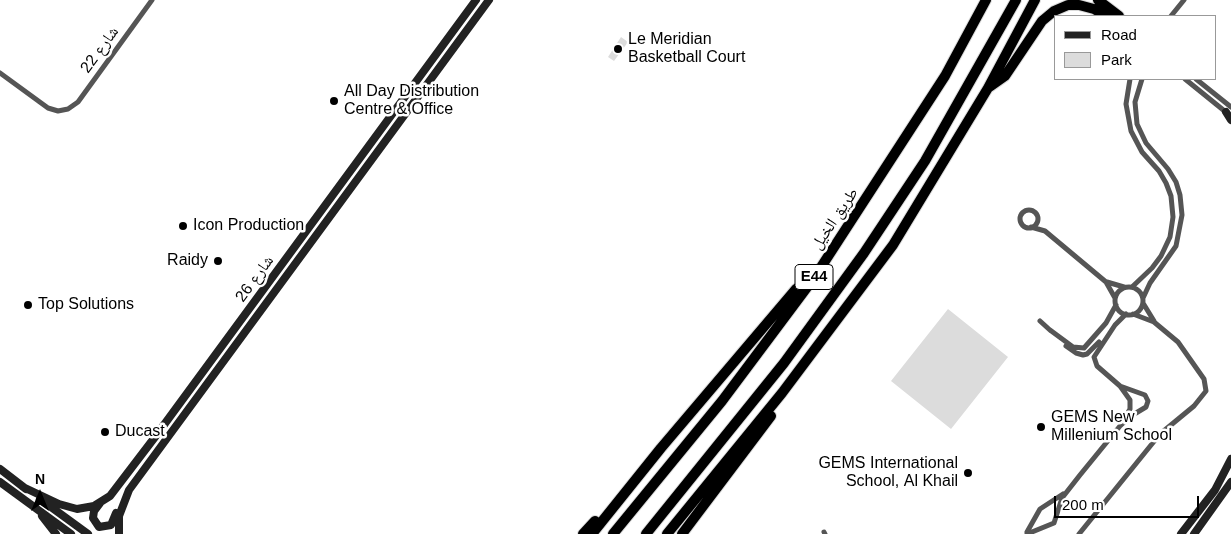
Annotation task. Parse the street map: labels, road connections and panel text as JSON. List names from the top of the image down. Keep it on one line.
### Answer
{"streets":{"highway":["طريق الخيل","E44"],"street":["شارع 22","شارع 26"]},"places":["Le Meridian Basketball Court","All Day Distribution Centre & Office","Icon Production","Raidy","Top Solutions","GEMS New Millenium School","Ducast","GEMS International School, Al Khail"],"legend":["Road","Park"],"scale_bar":"200 m","north":"top"}
